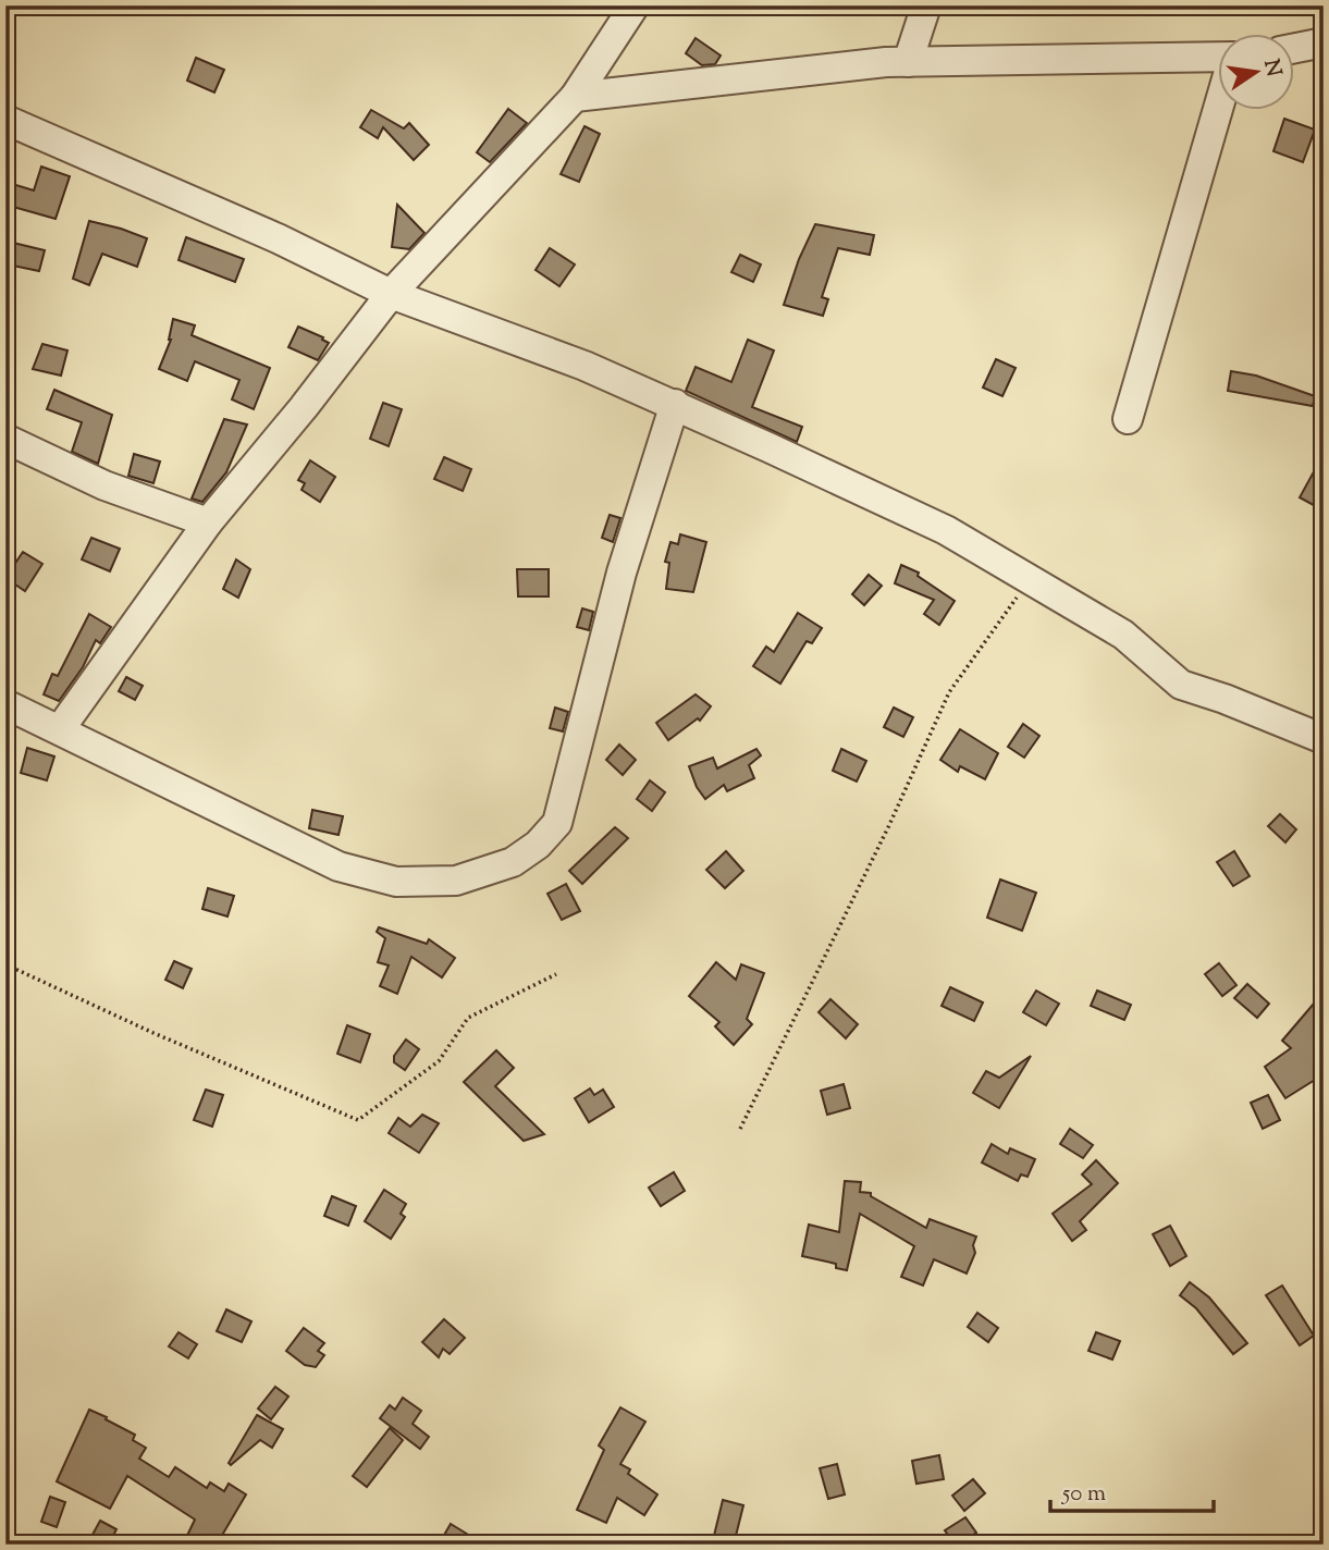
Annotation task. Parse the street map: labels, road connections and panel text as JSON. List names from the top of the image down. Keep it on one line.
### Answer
{"scale_bar":"50 m","north":"right"}
